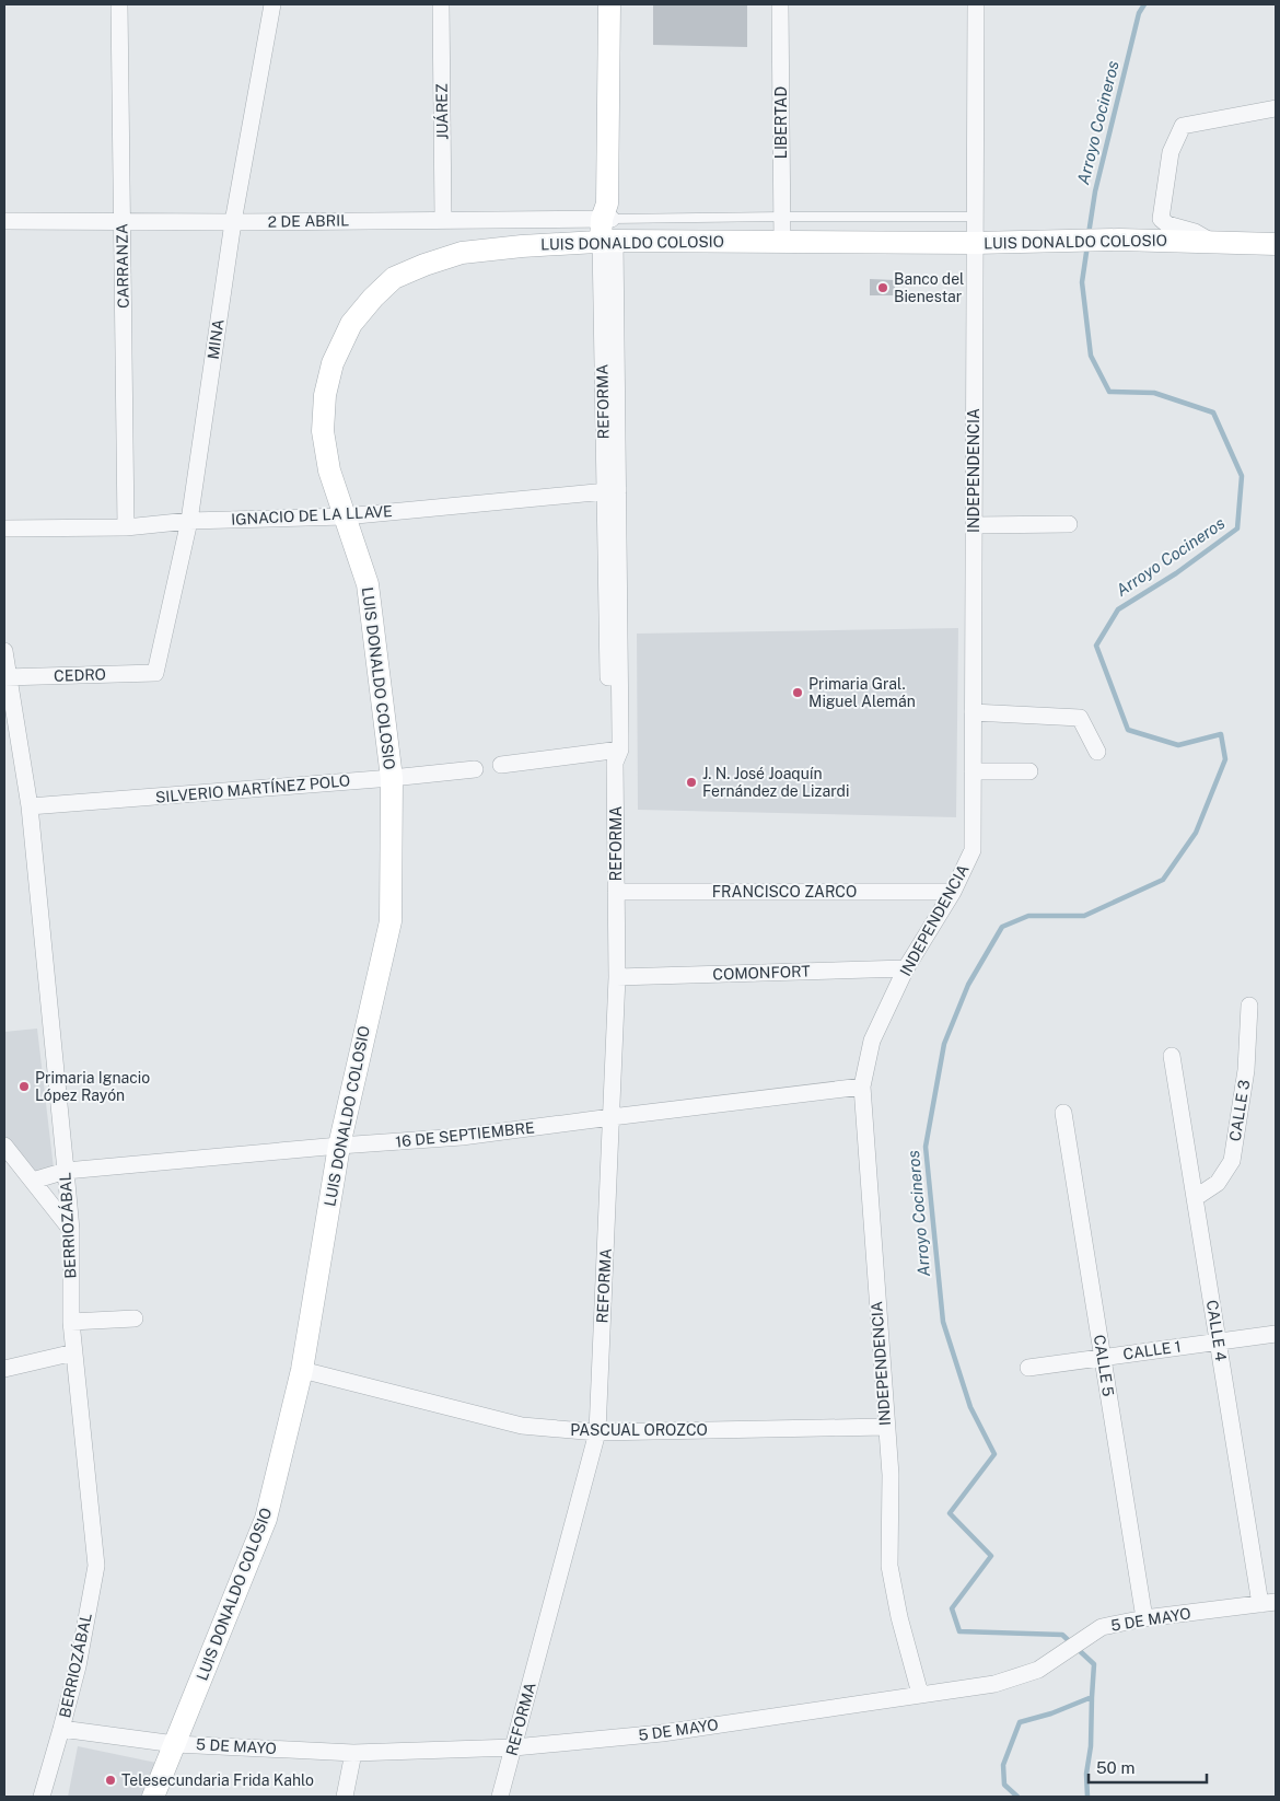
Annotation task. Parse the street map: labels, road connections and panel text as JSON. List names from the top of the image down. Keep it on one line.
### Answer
{"streets":{"main road":["LUIS DONALDO COLOSIO","REFORMA"],"street":["JUÁREZ","LIBERTAD","2 DE ABRIL","CARRANZA","MINA","INDEPENDENCIA","IGNACIO DE LA LLAVE","CEDRO","SILVERIO MARTÍNEZ POLO","FRANCISCO ZARCO","COMONFORT","CALLE 3","16 DE SEPTIEMBRE","BERRIOZÁBAL","CALLE 4","CALLE 1","CALLE 5","PASCUAL OROZCO","5 DE MAYO"]},"crossings":[["JUÁREZ","2 DE ABRIL"],["LIBERTAD","LUIS DONALDO COLOSIO"],["2 DE ABRIL","LUIS DONALDO COLOSIO"],["2 DE ABRIL","CARRANZA"],["2 DE ABRIL","MINA"],["2 DE ABRIL","REFORMA"],["LUIS DONALDO COLOSIO","REFORMA"],["LUIS DONALDO COLOSIO","INDEPENDENCIA"],["LUIS DONALDO COLOSIO","IGNACIO DE LA LLAVE"],["LUIS DONALDO COLOSIO","SILVERIO MARTÍNEZ POLO"],["LUIS DONALDO COLOSIO","16 DE SEPTIEMBRE"],["LUIS DONALDO COLOSIO","PASCUAL OROZCO"],["LUIS DONALDO COLOSIO","5 DE MAYO"],["CARRANZA","IGNACIO DE LA LLAVE"],["MINA","IGNACIO DE LA LLAVE"],["MINA","CEDRO"],["REFORMA","IGNACIO DE LA LLAVE"],["REFORMA","FRANCISCO ZARCO"],["REFORMA","COMONFORT"],["REFORMA","16 DE SEPTIEMBRE"],["REFORMA","PASCUAL OROZCO"],["REFORMA","5 DE MAYO"],["INDEPENDENCIA","FRANCISCO ZARCO"],["INDEPENDENCIA","COMONFORT"],["INDEPENDENCIA","16 DE SEPTIEMBRE"],["INDEPENDENCIA","PASCUAL OROZCO"],["INDEPENDENCIA","5 DE MAYO"],["CEDRO","BERRIOZÁBAL"],["SILVERIO MARTÍNEZ POLO","BERRIOZÁBAL"],["CALLE 3","CALLE 4"],["16 DE SEPTIEMBRE","BERRIOZÁBAL"],["BERRIOZÁBAL","5 DE MAYO"],["CALLE 4","CALLE 1"],["CALLE 4","5 DE MAYO"],["CALLE 1","CALLE 5"],["CALLE 5","5 DE MAYO"]],"water":["Arroyo Cocineros"],"places":["Banco del Bienestar","Primaria Gral. Miguel Alemán","J. N. José Joaquín Fernández de Lizardi","Primaria Ignacio López Rayón","Telesecundaria Frida Kahlo"],"scale_bar":"50 m"}
